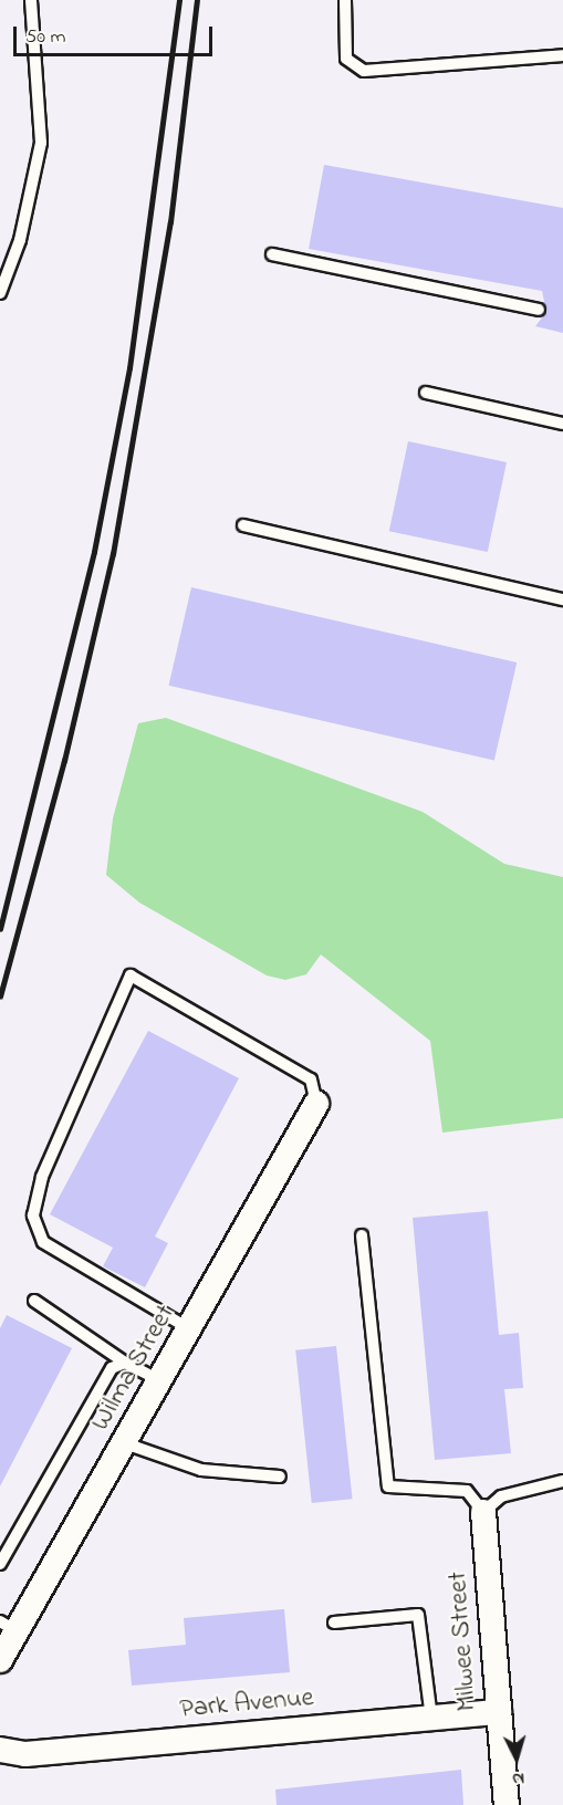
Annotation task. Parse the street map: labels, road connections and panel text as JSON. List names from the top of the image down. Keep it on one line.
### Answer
{"streets":{"street":["Wilma Street","Milwee Street","Park Avenue"]},"crossings":[["Milwee Street","Park Avenue"]],"scale_bar":"50 m","north":"bottom"}
